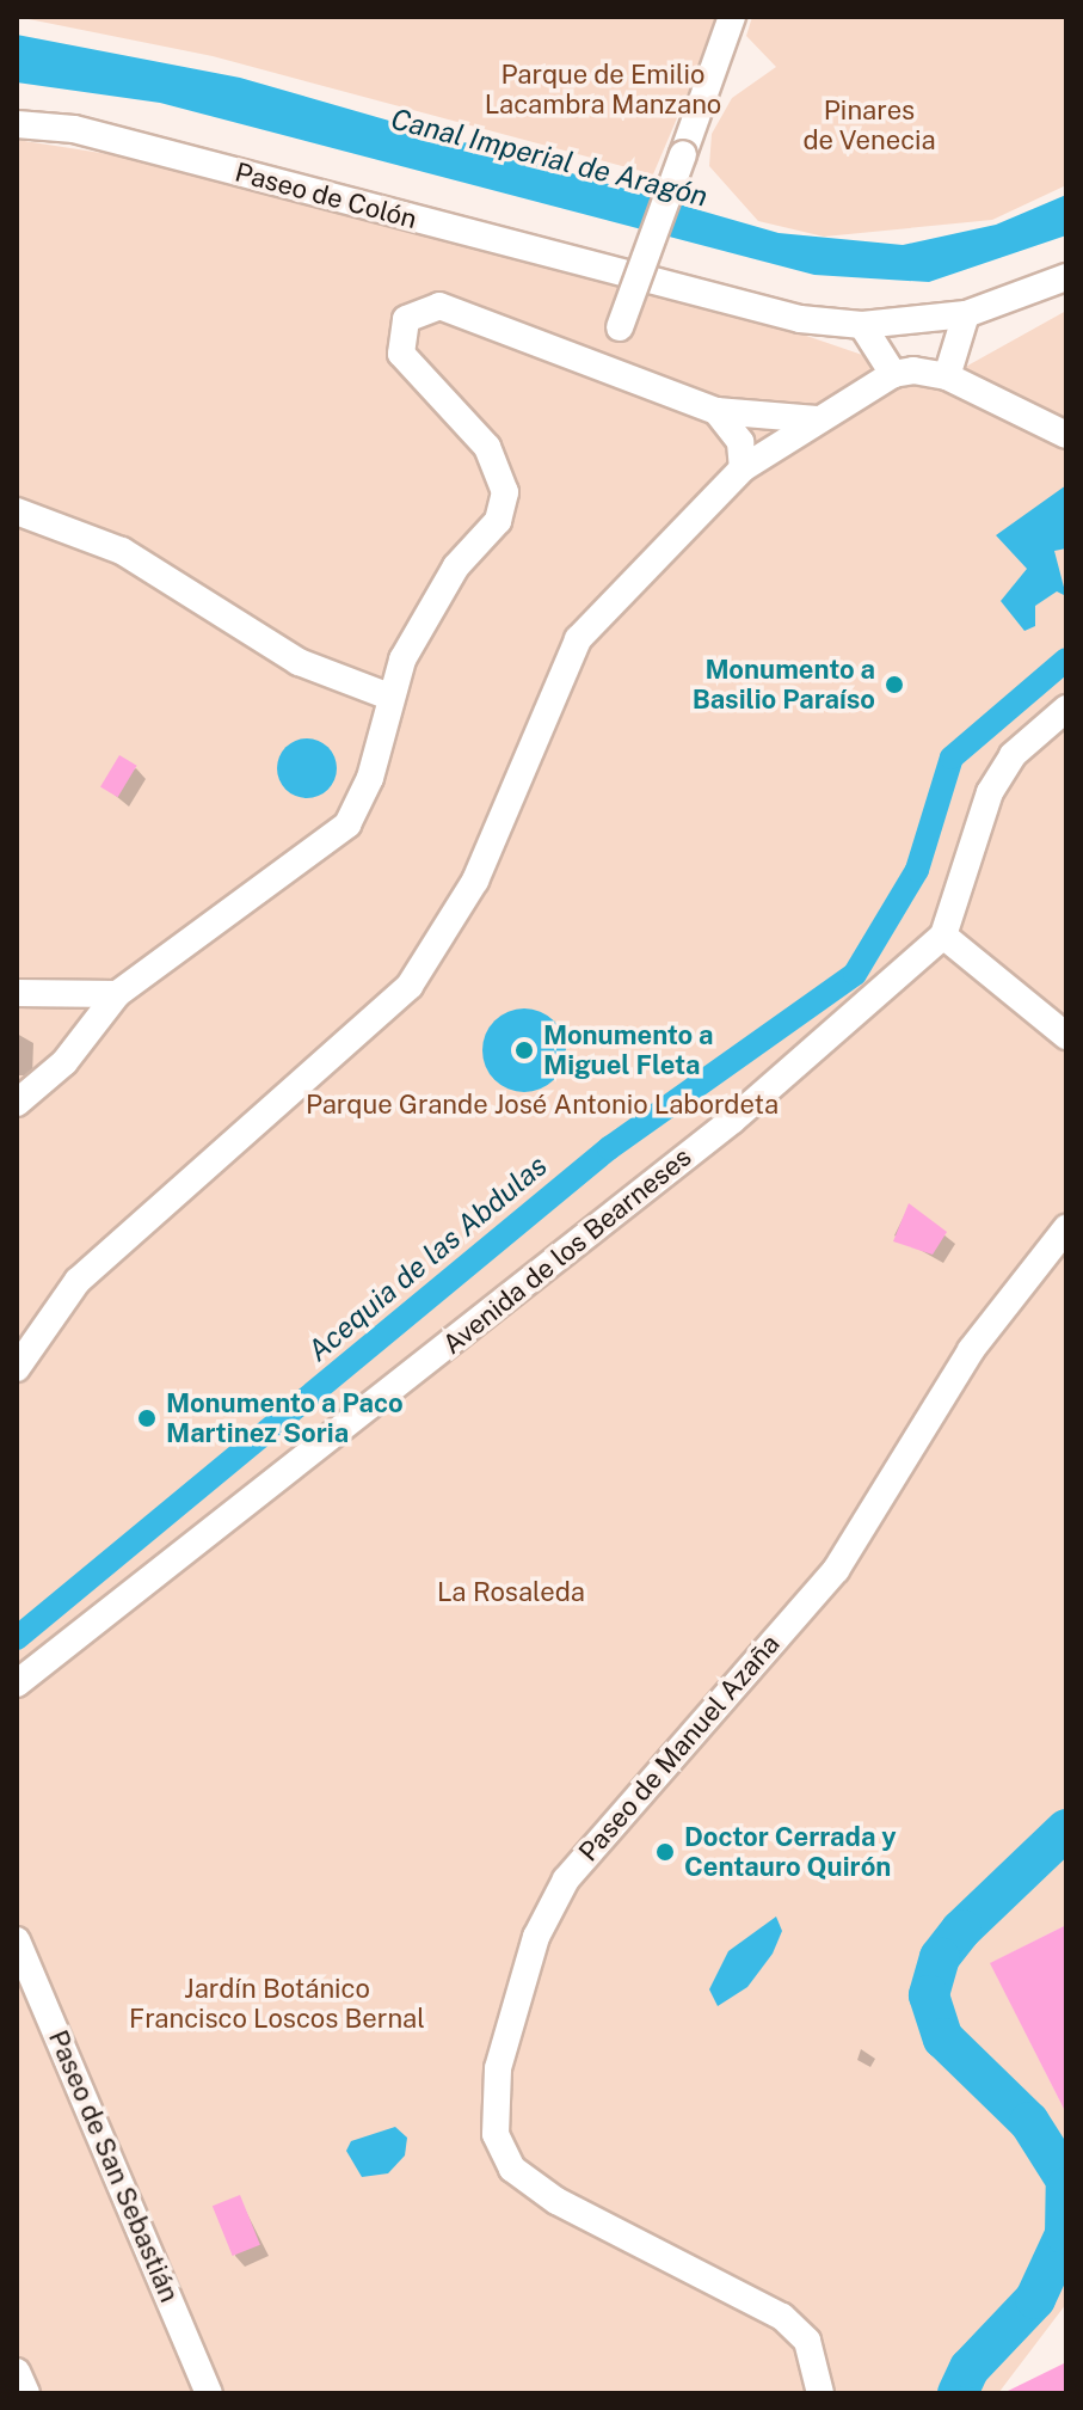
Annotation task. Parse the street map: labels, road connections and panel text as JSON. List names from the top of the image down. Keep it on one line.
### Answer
{"streets":{"street":["Paseo de Colón","Avenida de los Bearneses","Paseo de Manuel Azaña","Paseo de San Sebastián"]},"water":["Canal Imperial de Aragón","Acequia de las Abdulas"],"parks":["Parque de Emilio Lacambra Manzano","Pinares de Venecia","Parque Grande José Antonio Labordeta","La Rosaleda","Jardín Botánico Francisco Loscos Bernal"],"places":["Monumento a Basilio Paraíso","Monumento a Miguel Fleta","Monumento a Paco Martinez Soria","Doctor Cerrada y Centauro Quirón"]}
